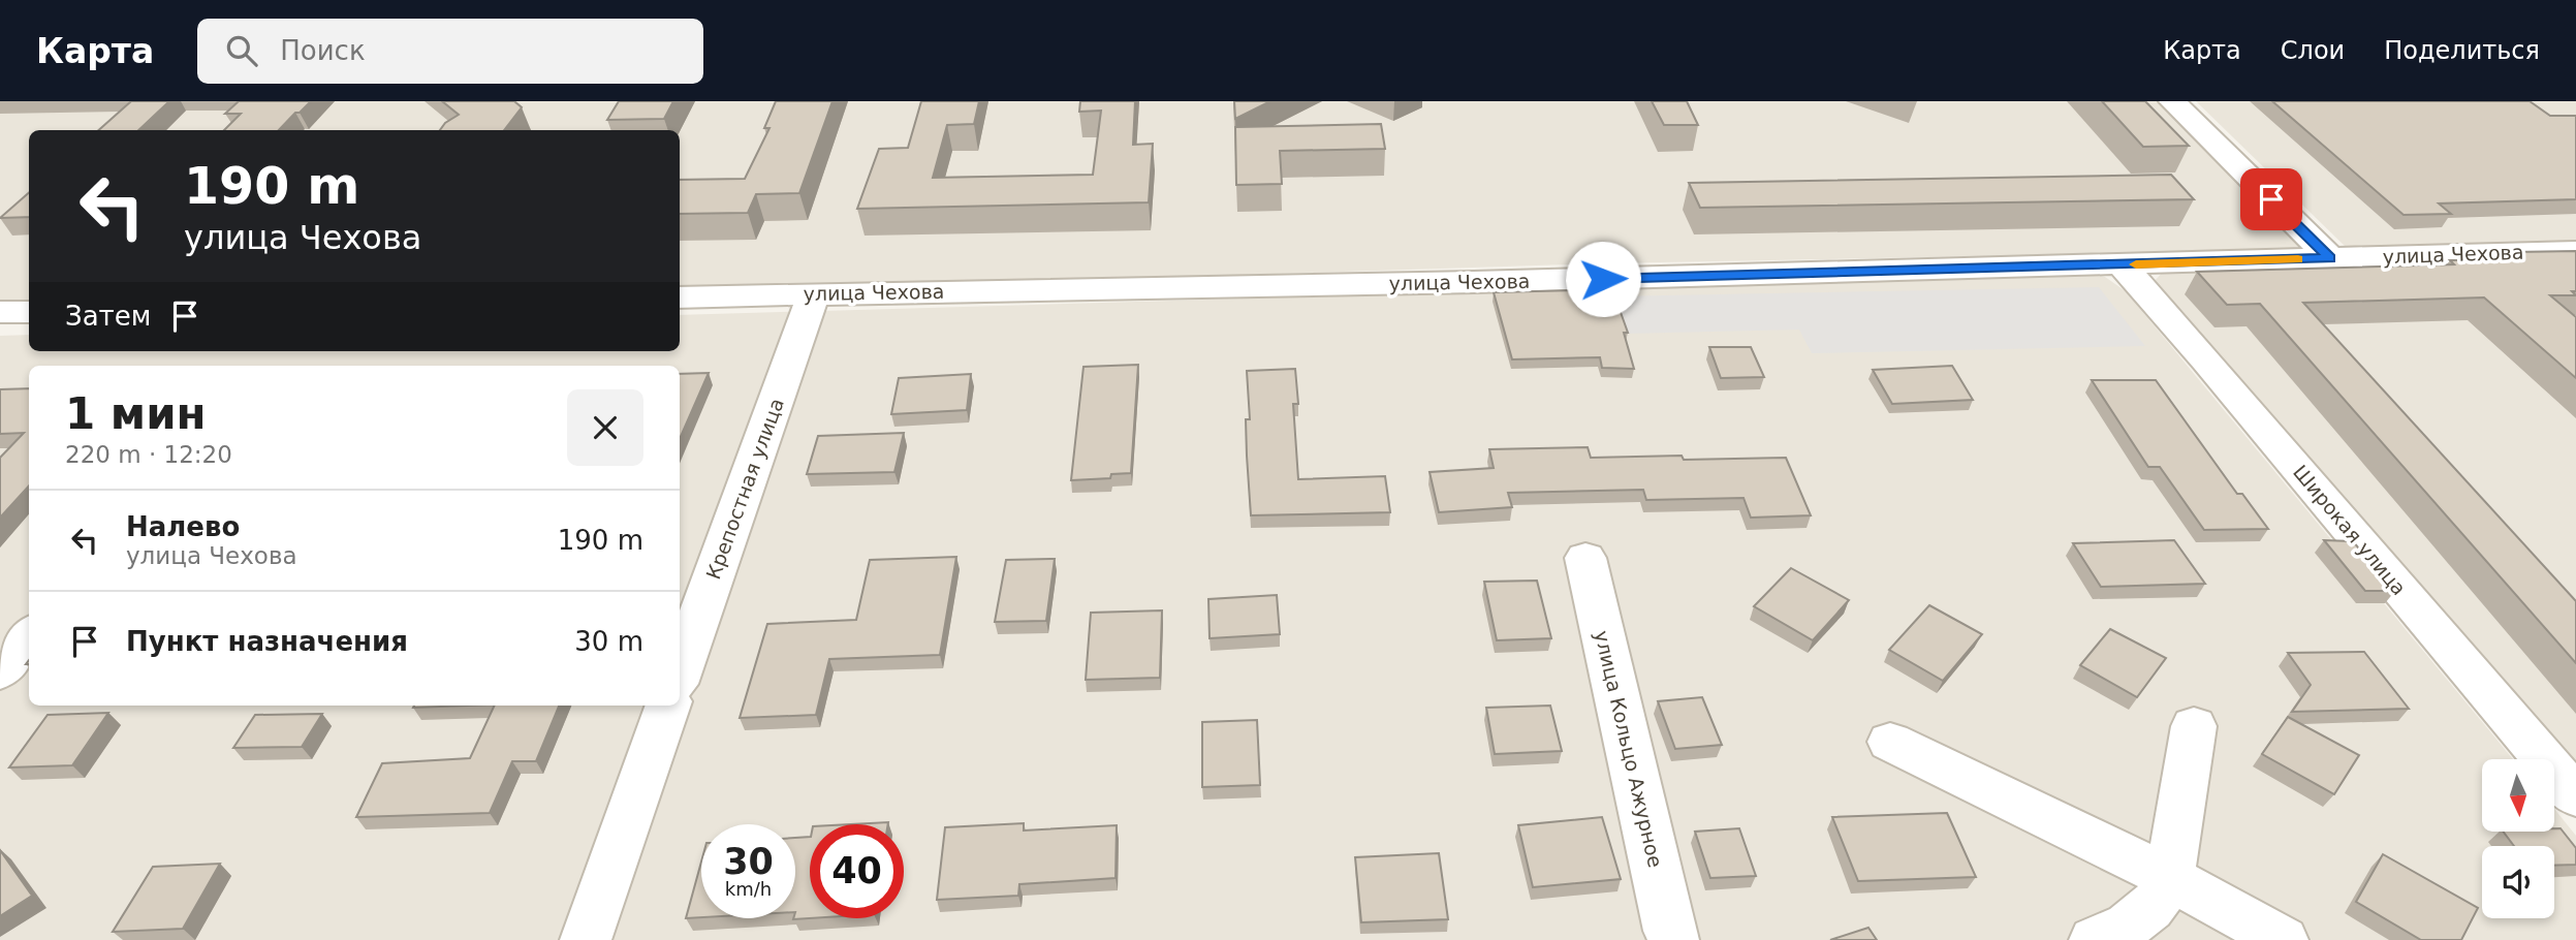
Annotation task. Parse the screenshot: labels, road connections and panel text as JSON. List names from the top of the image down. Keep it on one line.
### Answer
{"streets":{"street":["улица Чехова","Крепостная улица","Широкая улица","улица Кольцо Ажурное"]},"crossings":[["улица Чехова","Крепостная улица"],["улица Чехова","Широкая улица"]],"north":"bottom","page":{"header":"Карта","search":"Поиск","nav":["Карта","Слои","Поделиться"],"turn":["190 m","улица Чехова"],"then":"Затем","heading":["1 мин","220 m · 12:20"],"list":[{"name":"Налево","note":"улица Чехова","value":"190 m"},{"name":"Пункт назначения","value":"30 m"}],"speed":"30 km/h","limit":"40"}}
